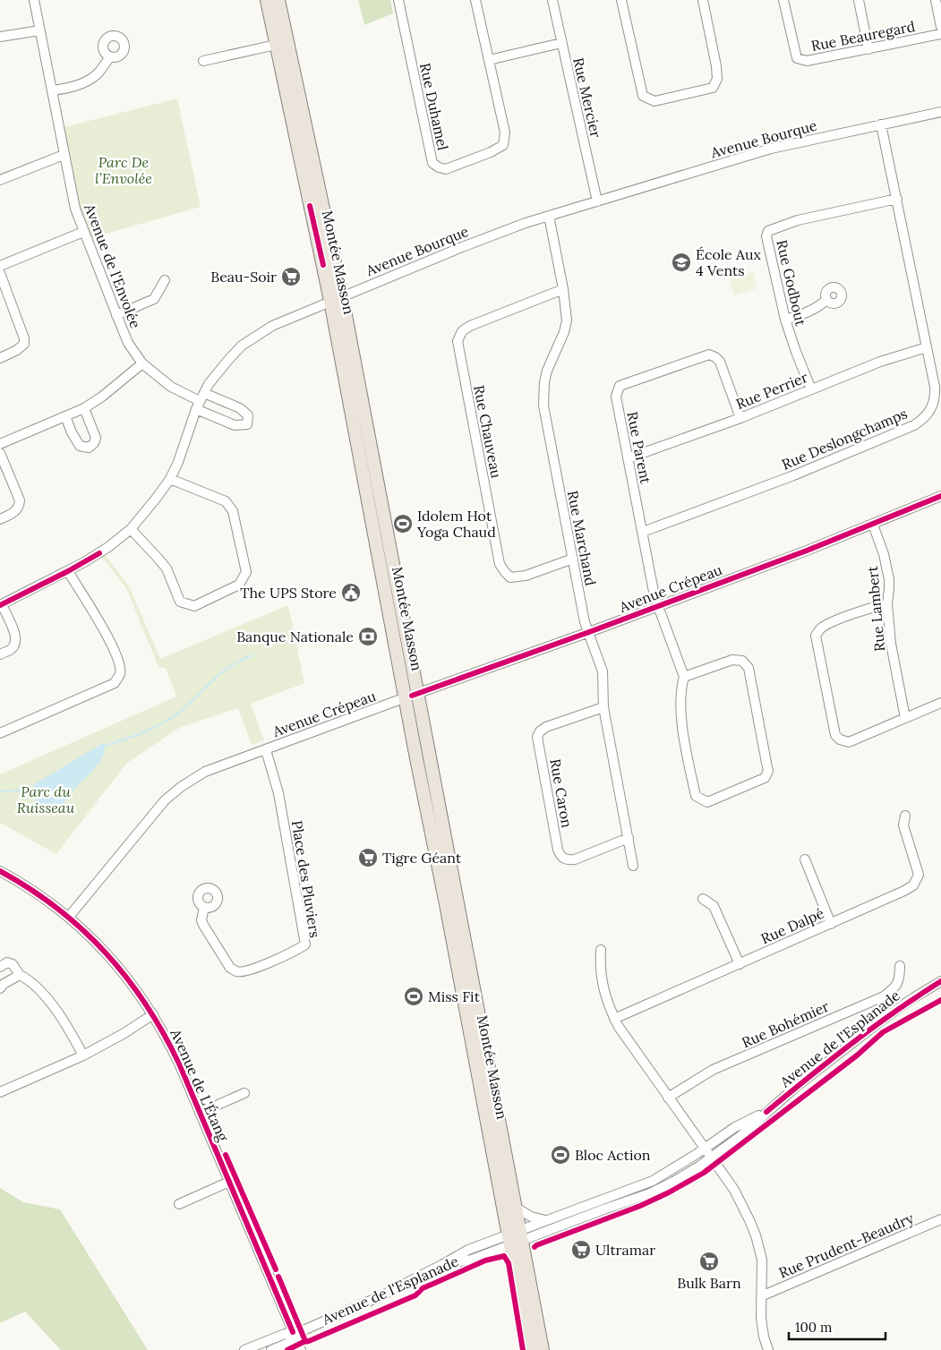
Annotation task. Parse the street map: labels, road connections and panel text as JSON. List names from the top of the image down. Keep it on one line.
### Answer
{"streets":{"main road":["Montée Masson"],"street":["Rue Beauregard","Rue Mercier","Rue Duhamel","Avenue Bourque","Avenue de l'Envolée","Rue Godbout","Rue Perrier","Rue Chauveau","Rue Deslongchamps","Rue Parent","Rue Marchand","Avenue Crépeau","Rue Lambert","Rue Caron","Place des Pluviers","Rue Dalpé","Rue Bohémier","Avenue de l'Esplanade","Avenue de L'Étang","Rue Prudent-Beaudry"]},"crossings":[["Rue Mercier","Avenue Bourque"],["Avenue Bourque","Montée Masson"],["Avenue Bourque","Avenue de l'Envolée"],["Avenue Bourque","Rue Deslongchamps"],["Avenue Bourque","Rue Marchand"],["Montée Masson","Avenue Crépeau"],["Montée Masson","Avenue de l'Esplanade"],["Rue Godbout","Rue Perrier"],["Rue Godbout","Rue Deslongchamps"],["Rue Perrier","Rue Deslongchamps"],["Rue Perrier","Rue Parent"],["Rue Chauveau","Rue Marchand"],["Rue Deslongchamps","Rue Parent"],["Rue Parent","Avenue Crépeau"],["Rue Marchand","Avenue Crépeau"],["Rue Marchand","Rue Caron"],["Avenue Crépeau","Rue Lambert"],["Avenue Crépeau","Place des Pluviers"],["Avenue Crépeau","Avenue de L'Étang"],["Avenue de l'Esplanade","Avenue de L'Étang"]],"parks":["Parc De l’Envolée","Parc du Ruisseau"],"places":{"school or university":["École Aux 4 Vents"],"supermarket":["Beau-Soir","Tigre Géant","Ultramar","Bulk Barn"],"sports":["Idolem Hot Yoga Chaud","Miss Fit","Bloc Action"],"public building":["The UPS Store"],"bank":["Banque Nationale"]},"scale_bar":"100 m"}
